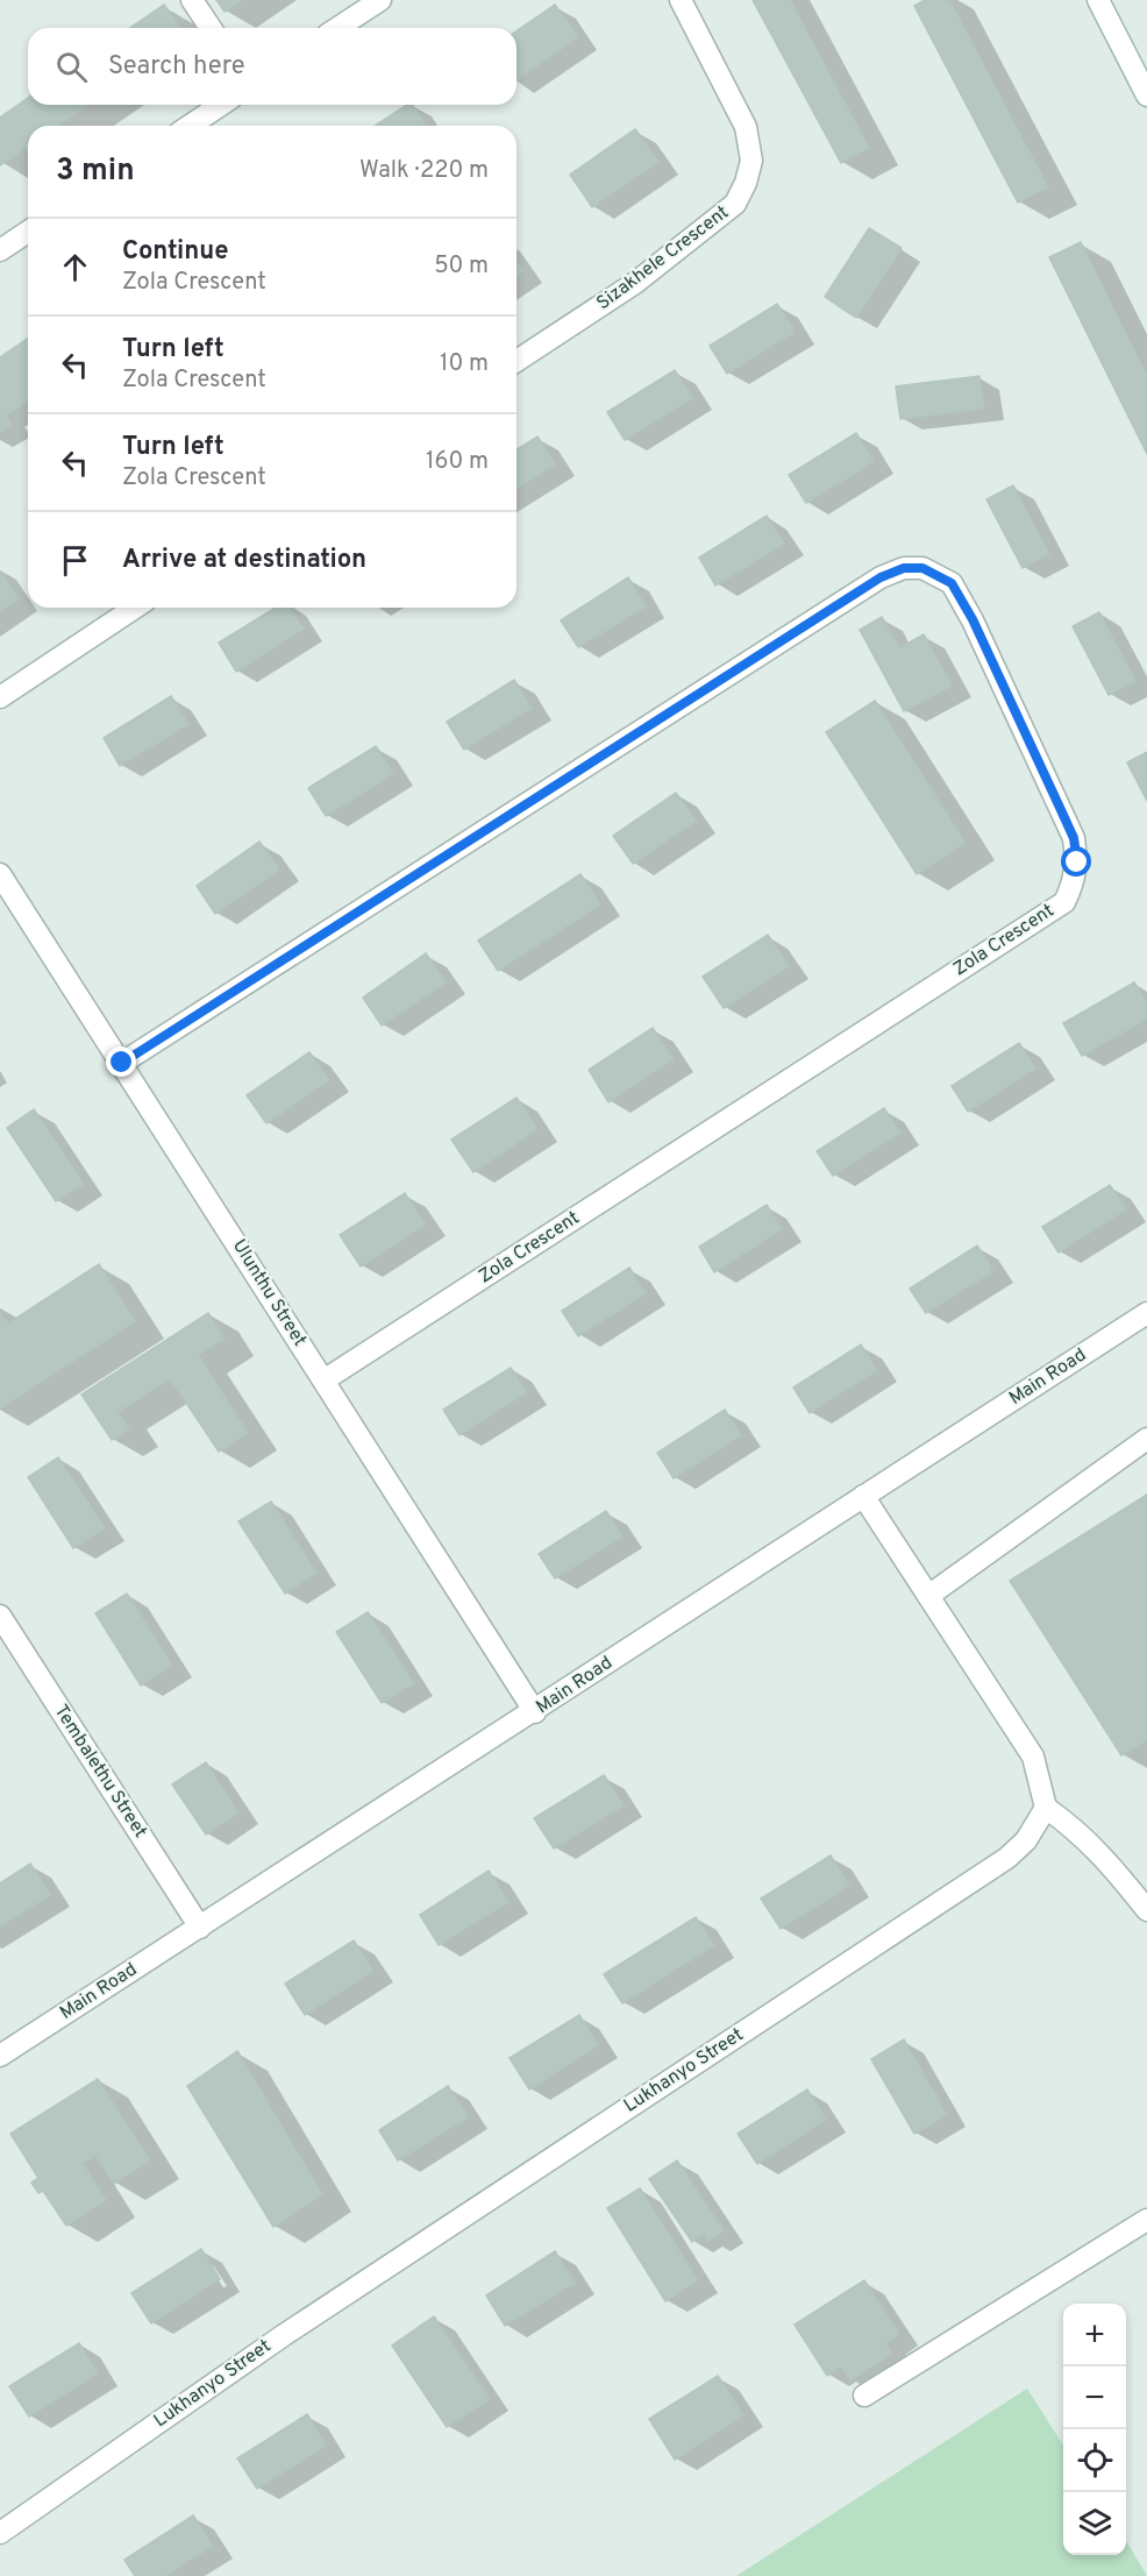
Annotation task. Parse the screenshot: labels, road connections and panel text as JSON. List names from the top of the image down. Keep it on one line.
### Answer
{"streets":{"street":["Sizakhele Crescent","Zola Crescent","Ulunthu Street","Main Road","Tembalethu Street","Lukhanyo Street"]},"crossings":[["Zola Crescent","Ulunthu Street"],["Ulunthu Street","Main Road"],["Main Road","Tembalethu Street"]],"page":{"search":"Search here","heading":["3 min","Walk · 220 m"],"list":[["Continue","Zola Crescent","50 m"],["Turn left","Zola Crescent","10 m"],["Turn left","Zola Crescent","160 m"],"Arrive at destination"],"map_buttons":["+","−"]}}
